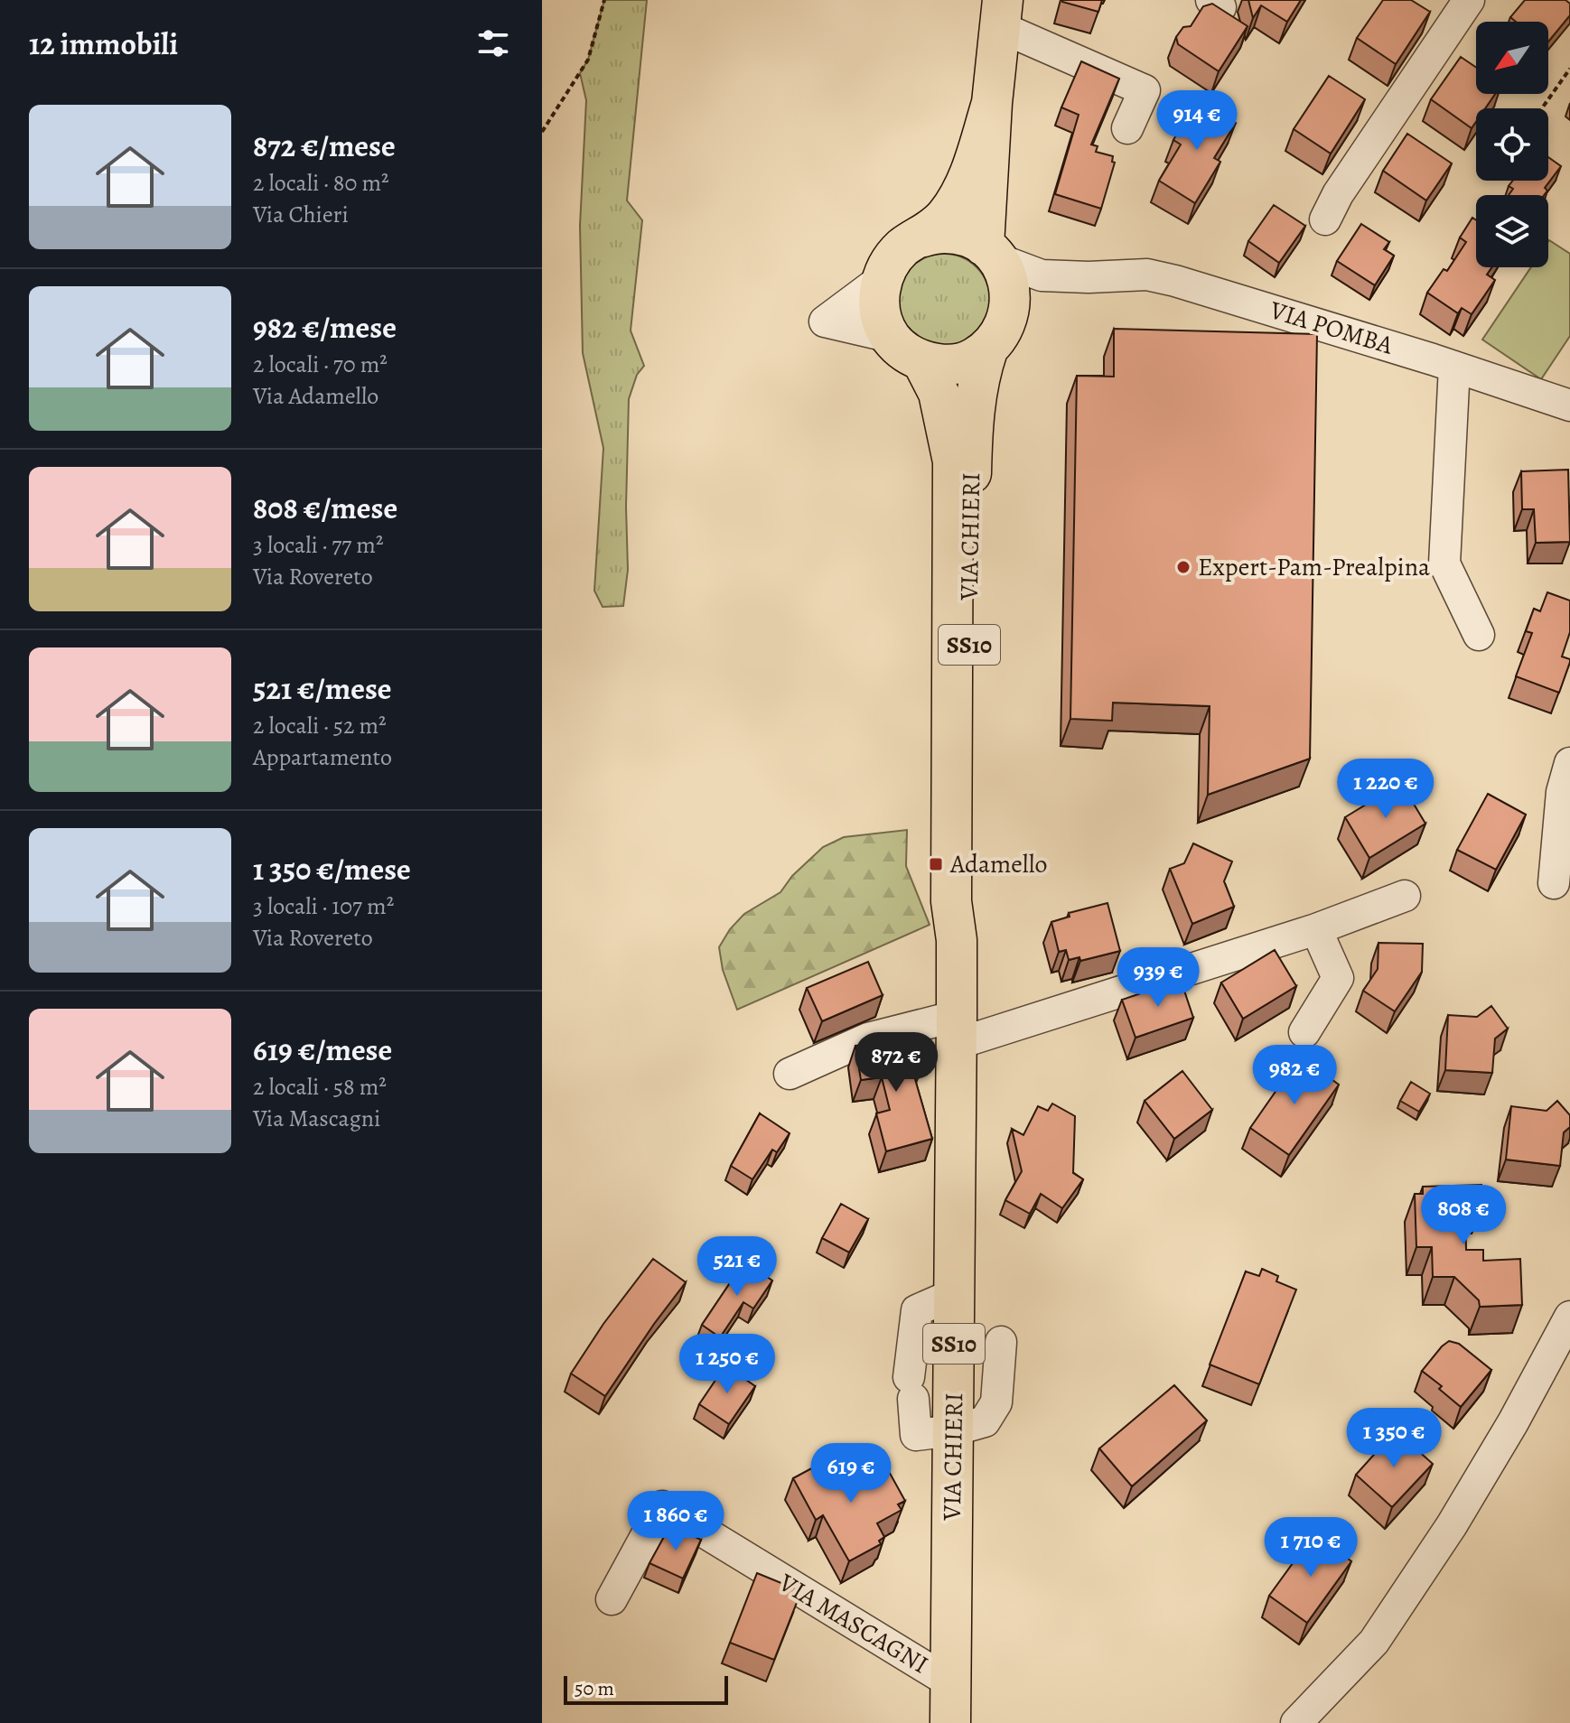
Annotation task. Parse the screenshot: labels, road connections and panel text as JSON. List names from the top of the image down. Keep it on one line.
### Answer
{"streets":{"main road":["VIA CHIERI","SS10"],"street":["VIA POMBA","VIA MASCAGNI"]},"crossings":[["VIA POMBA","VIA CHIERI"],["VIA CHIERI","VIA MASCAGNI"]],"places":{"other":["Expert-Pam-Prealpina"],"transit":["Adamello"]},"scale_bar":"50 m","north":"bottom left","page":{"heading":"12 immobili","list":[{"name":"872 €/mese","note":"2 locali · 80 m² · Via Chieri"},{"name":"982 €/mese","note":"2 locali · 70 m² · Via Adamello"},{"name":"808 €/mese","note":"3 locali · 77 m² · Via Rovereto"},{"name":"521 €/mese","note":"2 locali · 52 m² · Appartamento"},{"name":"1 350 €/mese","note":"3 locali · 107 m² · Via Rovereto"},{"name":"619 €/mese","note":"2 locali · 58 m² · Via Mascagni"}],"price":["914 €","1 220 €","939 €","872 €","982 €","808 €","521 €","1 250 €","1 350 €","619 €","1 860 €","1 710 €"],"scale":"50 m"}}
